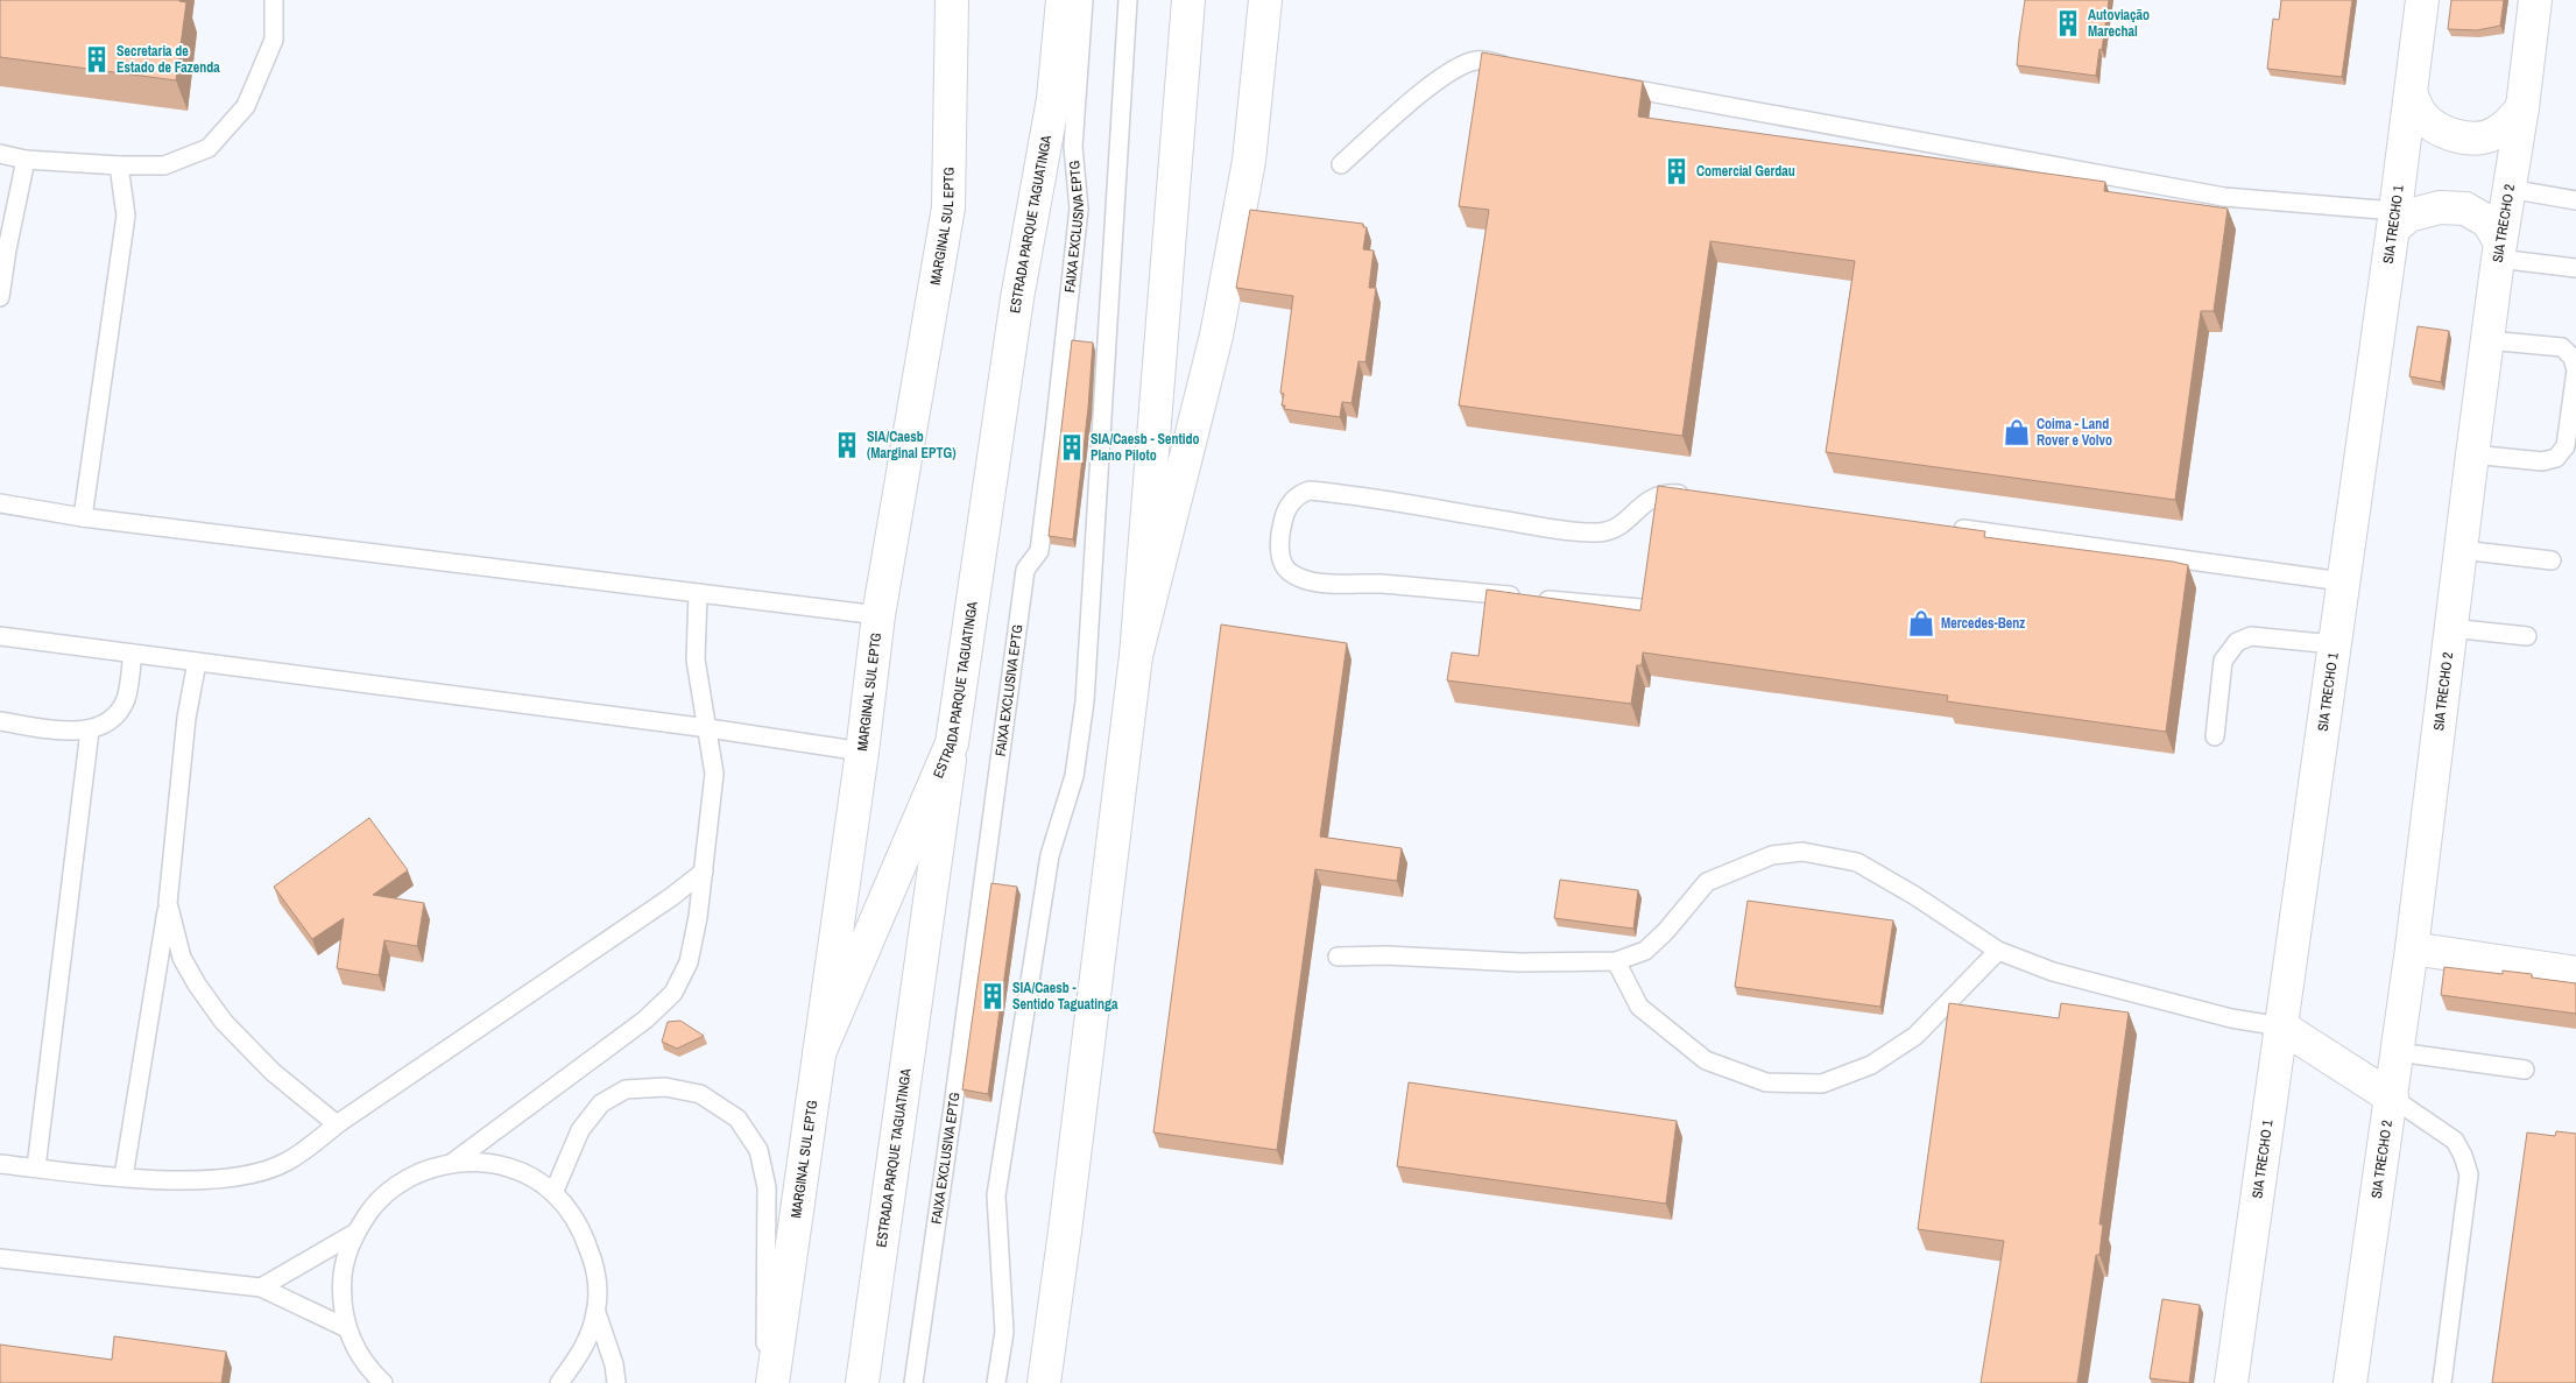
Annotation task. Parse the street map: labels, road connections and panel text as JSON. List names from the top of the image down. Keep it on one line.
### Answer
{"streets":{"main road":["SIA TRECHO 2","ESTRADA PARQUE TAGUATINGA","SIA TRECHO 1","MARGINAL SUL EPTG"],"lane":["FAIXA EXCLUSIVA EPTG"]},"places":{"building":["Autoviação Marechal","Secretaria de Estado de Fazenda","Comercial Gerdau","SIA/Caesb (Marginal EPTG)","SIA/Caesb - Sentido Plano Piloto","SIA/Caesb - Sentido Taguatinga"],"shop":["Coima - Land Rover e Volvo","Mercedes-Benz"]}}
